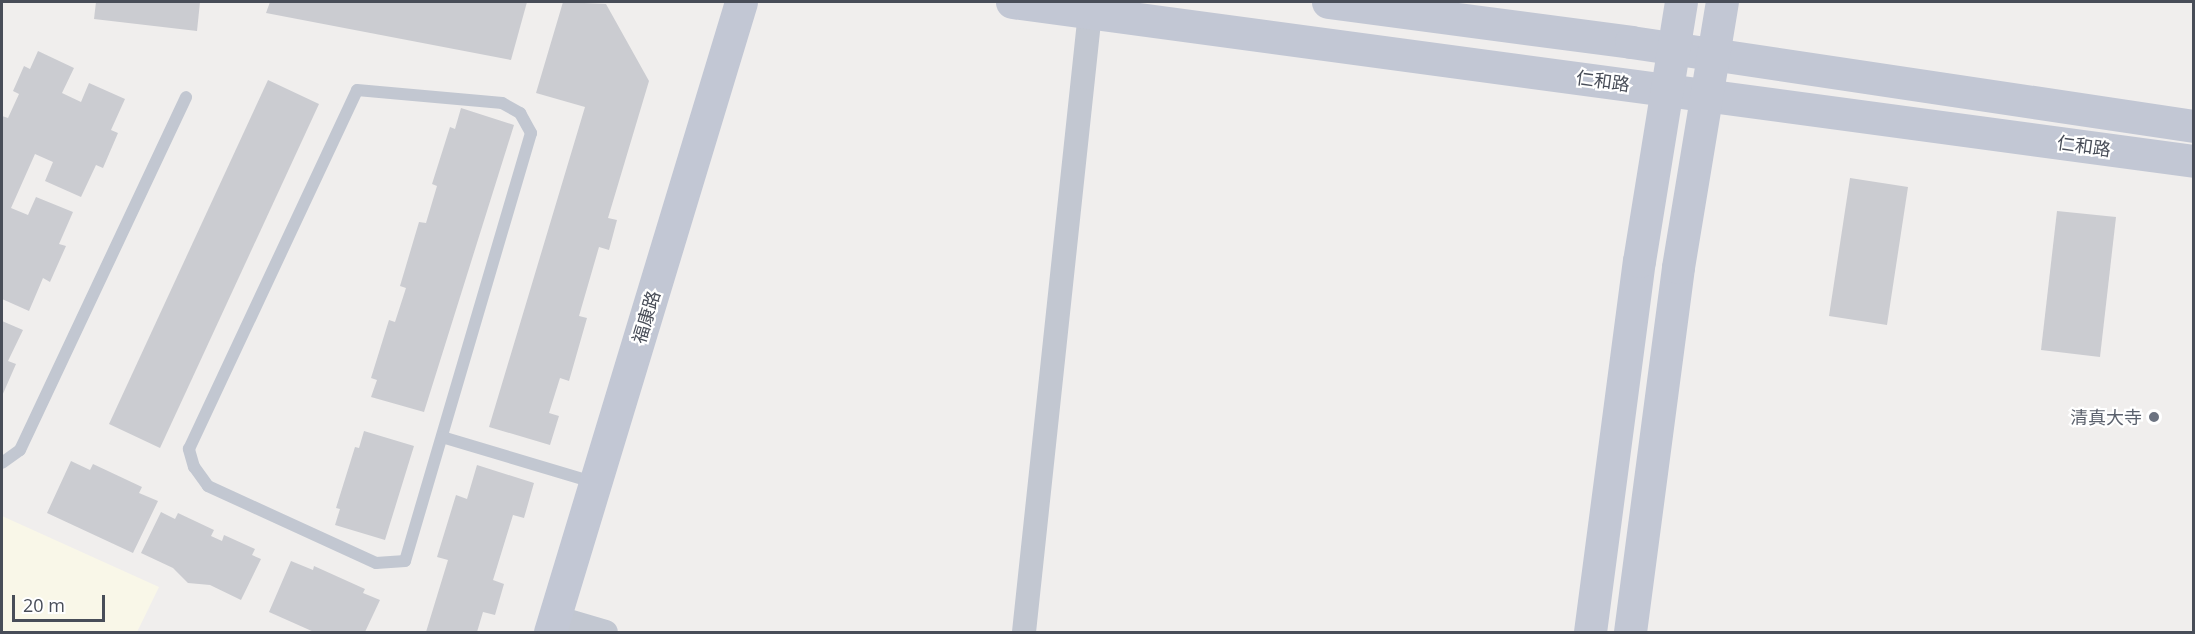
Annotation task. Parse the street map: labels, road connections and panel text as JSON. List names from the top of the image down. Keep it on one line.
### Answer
{"streets":{"main road":["仁和路","福康路"]},"places":["清真大寺"],"scale_bar":"20 m"}
